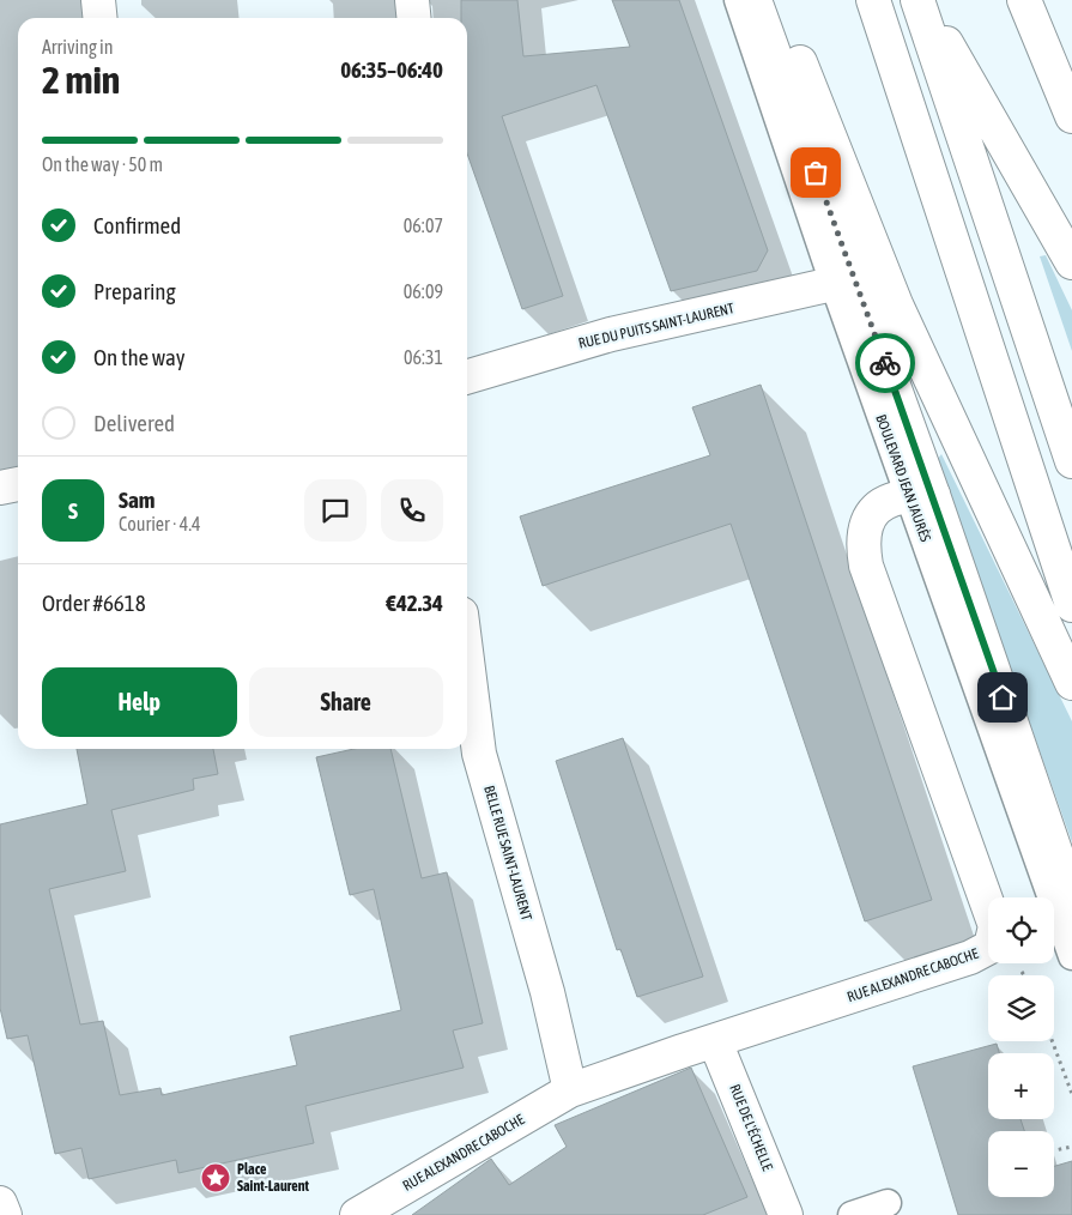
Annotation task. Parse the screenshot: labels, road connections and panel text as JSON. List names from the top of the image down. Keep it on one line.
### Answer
{"streets":{"main road":["RUE DU PUITS SAINT-LAURENT","BOULEVARD JEAN JAURÈS","BELLE RUE SAINT-LAURENT","RUE ALEXANDRE CABOCHE","RUE DE L'ÉCHELLE"]},"crossings":[["RUE DU PUITS SAINT-LAURENT","BOULEVARD JEAN JAURÈS"],["BOULEVARD JEAN JAURÈS","RUE ALEXANDRE CABOCHE"],["BELLE RUE SAINT-LAURENT","RUE ALEXANDRE CABOCHE"],["RUE ALEXANDRE CABOCHE","RUE DE L'ÉCHELLE"]],"places":{"place":["Place Saint-Laurent"]},"page":{"heading":["2 min","Arriving in","06:35–06:40"],"panel":["Sam","Courier · 4.4","Order #6618","€42.34"],"bar":"On the way · 50 m","list":[["Confirmed","06:07"],["Preparing","06:09"],["On the way","06:31"],"Delivered"],"round":"S","buttons":["Help","Share"],"map_buttons":["+","−"]}}
